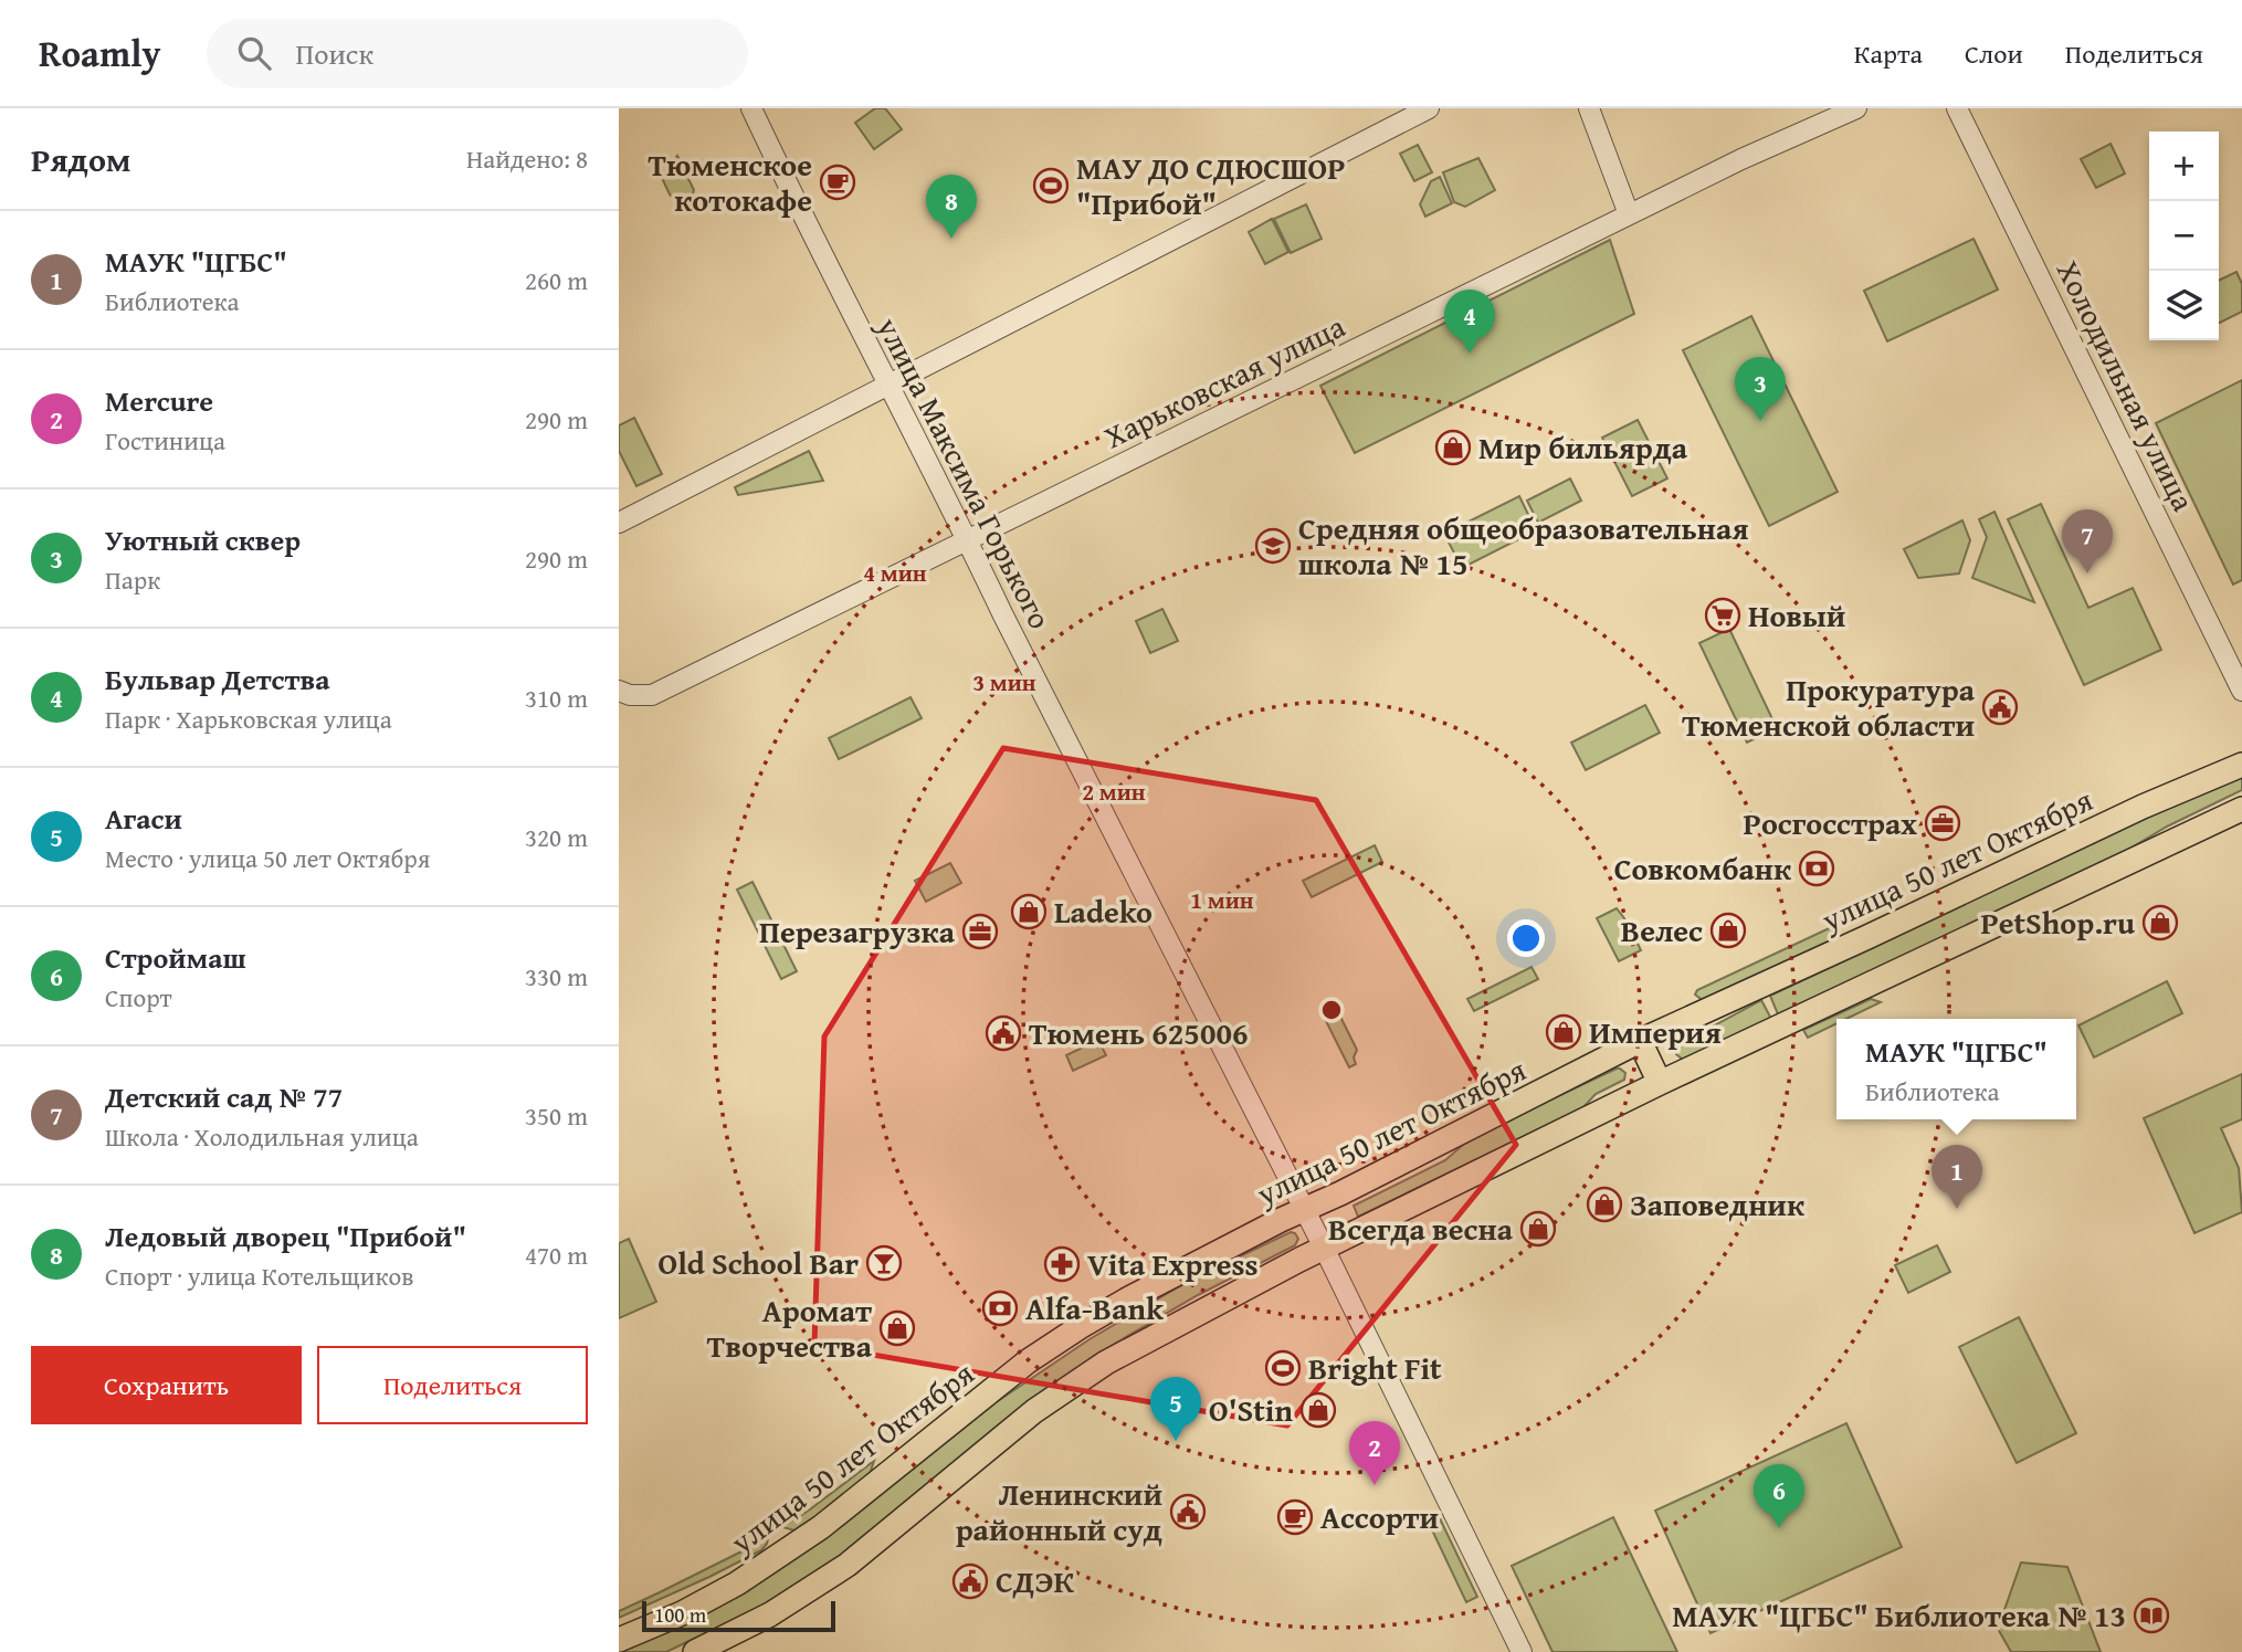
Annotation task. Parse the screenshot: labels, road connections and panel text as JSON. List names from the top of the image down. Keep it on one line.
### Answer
{"streets":{"main road":["улица 50 лет Октября"],"street":["Харьковская улица","Холодильная улица","улица Максима Горького"]},"crossings":[["Харьковская улица","улица Максима Горького"],["улица Максима Горького","улица 50 лет Октября"]],"places":{"cafe":["Тюменское котокафе","Ассорти"],"sports":["МАУ ДО СДЮСШОР \"Прибой\"","Bright Fit"],"shop":["Мир бильярда","Ladeko","PetShop.ru","Велес","Империя","Заповедник","Всегда весна","Аромат Творчества","O'Stin"],"school or university":["Средняя общеобразовательная школа № 15"],"supermarket":["Новый"],"public building":["Прокуратура Тюменской области","Тюмень 625006","Ленинский районный суд","СДЭК"],"office":["Росгосстрах","Перезагрузка"],"bank":["Совкомбанк","Alfa-Bank"],"bar":["Old School Bar"],"pharmacy":["Vita Express"],"library":["МАУК \"ЦГБС\" Библиотека № 13"]},"scale_bar":"100 m","page":{"header":"Roamly","search":"Поиск","nav":["Карта","Слои","Поделиться"],"heading":["Рядом","Найдено: 8"],"map_buttons":["+","−"],"pins":["8","4","3","7","1","5","2","6"],"list":[{"mark":"1","name":"МАУК \"ЦГБС\"","note":"Библиотека","value":"260 m"},{"mark":"2","name":"Mercure","note":"Гостиница","value":"290 m"},{"mark":"3","name":"Уютный сквер","note":"Парк","value":"290 m"},{"mark":"4","name":"Бульвар Детства","note":"Парк · Харьковская улица","value":"310 m"},{"mark":"5","name":"Агаси","note":"Место · улица 50 лет Октября","value":"320 m"},{"mark":"6","name":"Строймаш","note":"Спорт","value":"330 m"},{"mark":"7","name":"Детский сад № 77","note":"Школа · Холодильная улица","value":"350 m"},{"mark":"8","name":"Ледовый дворец \"Прибой\"","note":"Спорт · улица Котельщиков","value":"470 m"}],"popup":["МАУК \"ЦГБС\"","Библиотека"],"buttons":["Сохранить","Поделиться"],"scale":"100 m"},"rings":["4 мин","3 мин","2 мин","1 мин"]}
